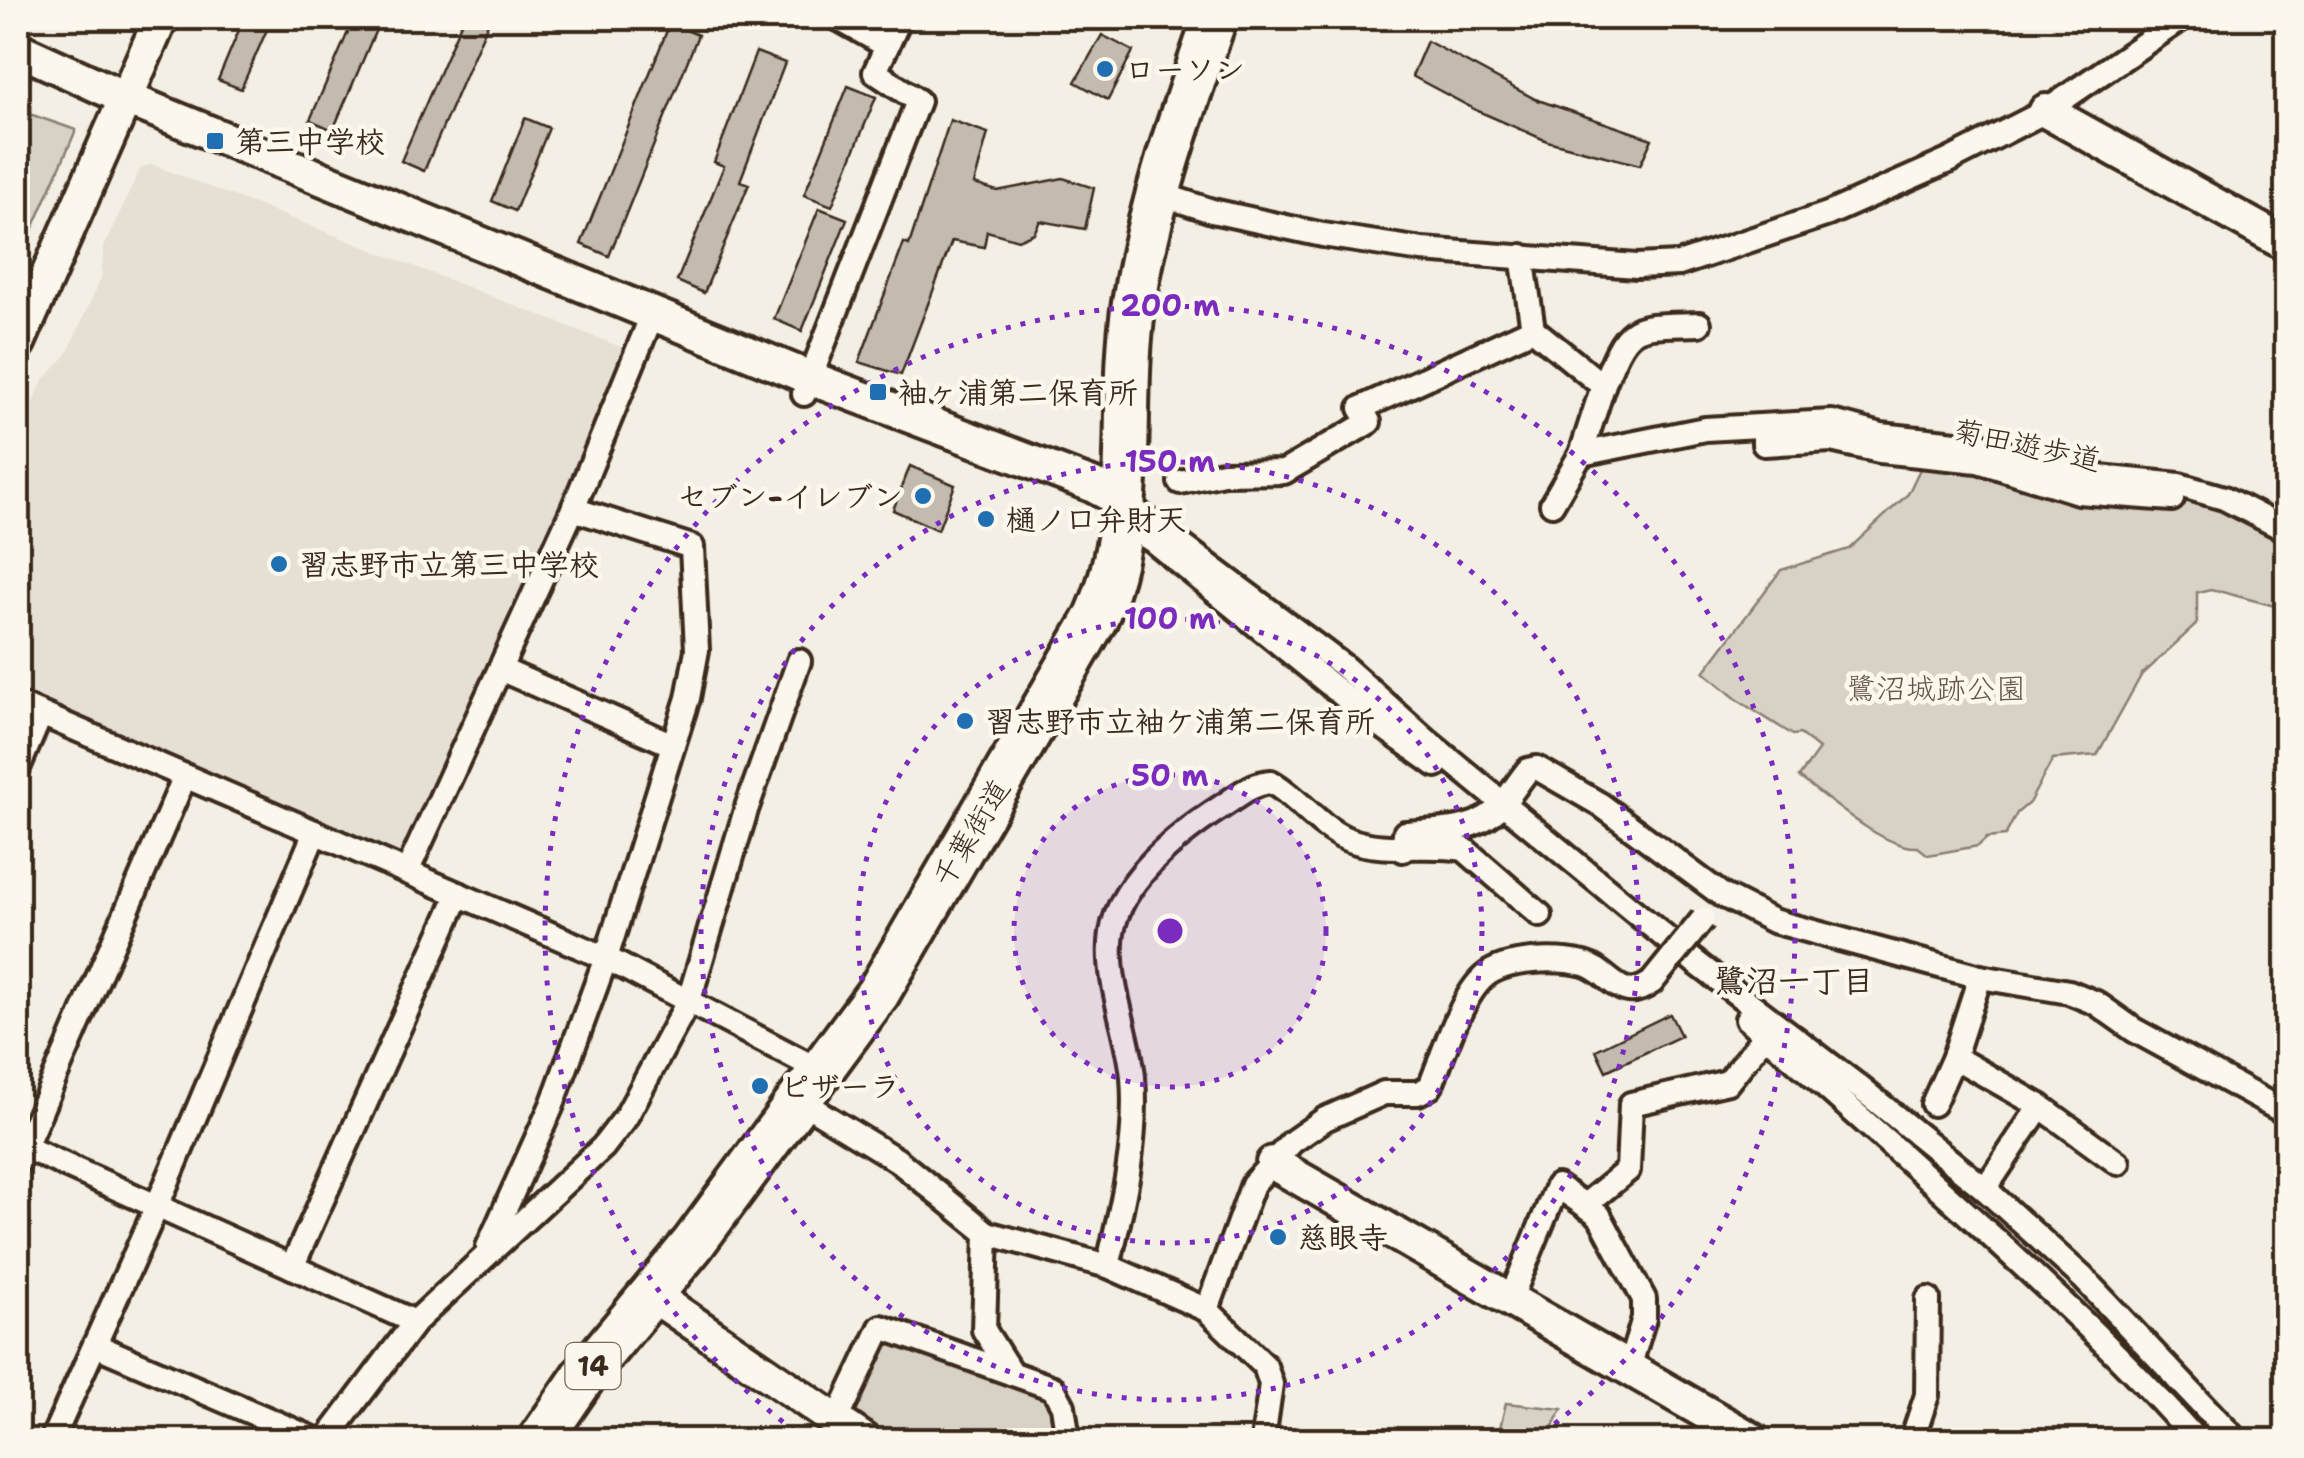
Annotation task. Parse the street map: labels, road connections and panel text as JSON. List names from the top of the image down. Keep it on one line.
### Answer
{"streets":{"highway":["千葉街道","14"],"street":["菊田遊歩道"]},"districts":["鷺沼一丁目"],"parks":["鷺沼城跡公園"],"places":{"other":["ローソン","セブン-イレブン","樋ノ口弁財天","習志野市立第三中学校","習志野市立袖ケ浦第二保育所","ピザーラ","慈眼寺"],"transit":["第三中学校","袖ヶ浦第二保育所"]},"rings":["200 m","150 m","100 m","50 m"]}
